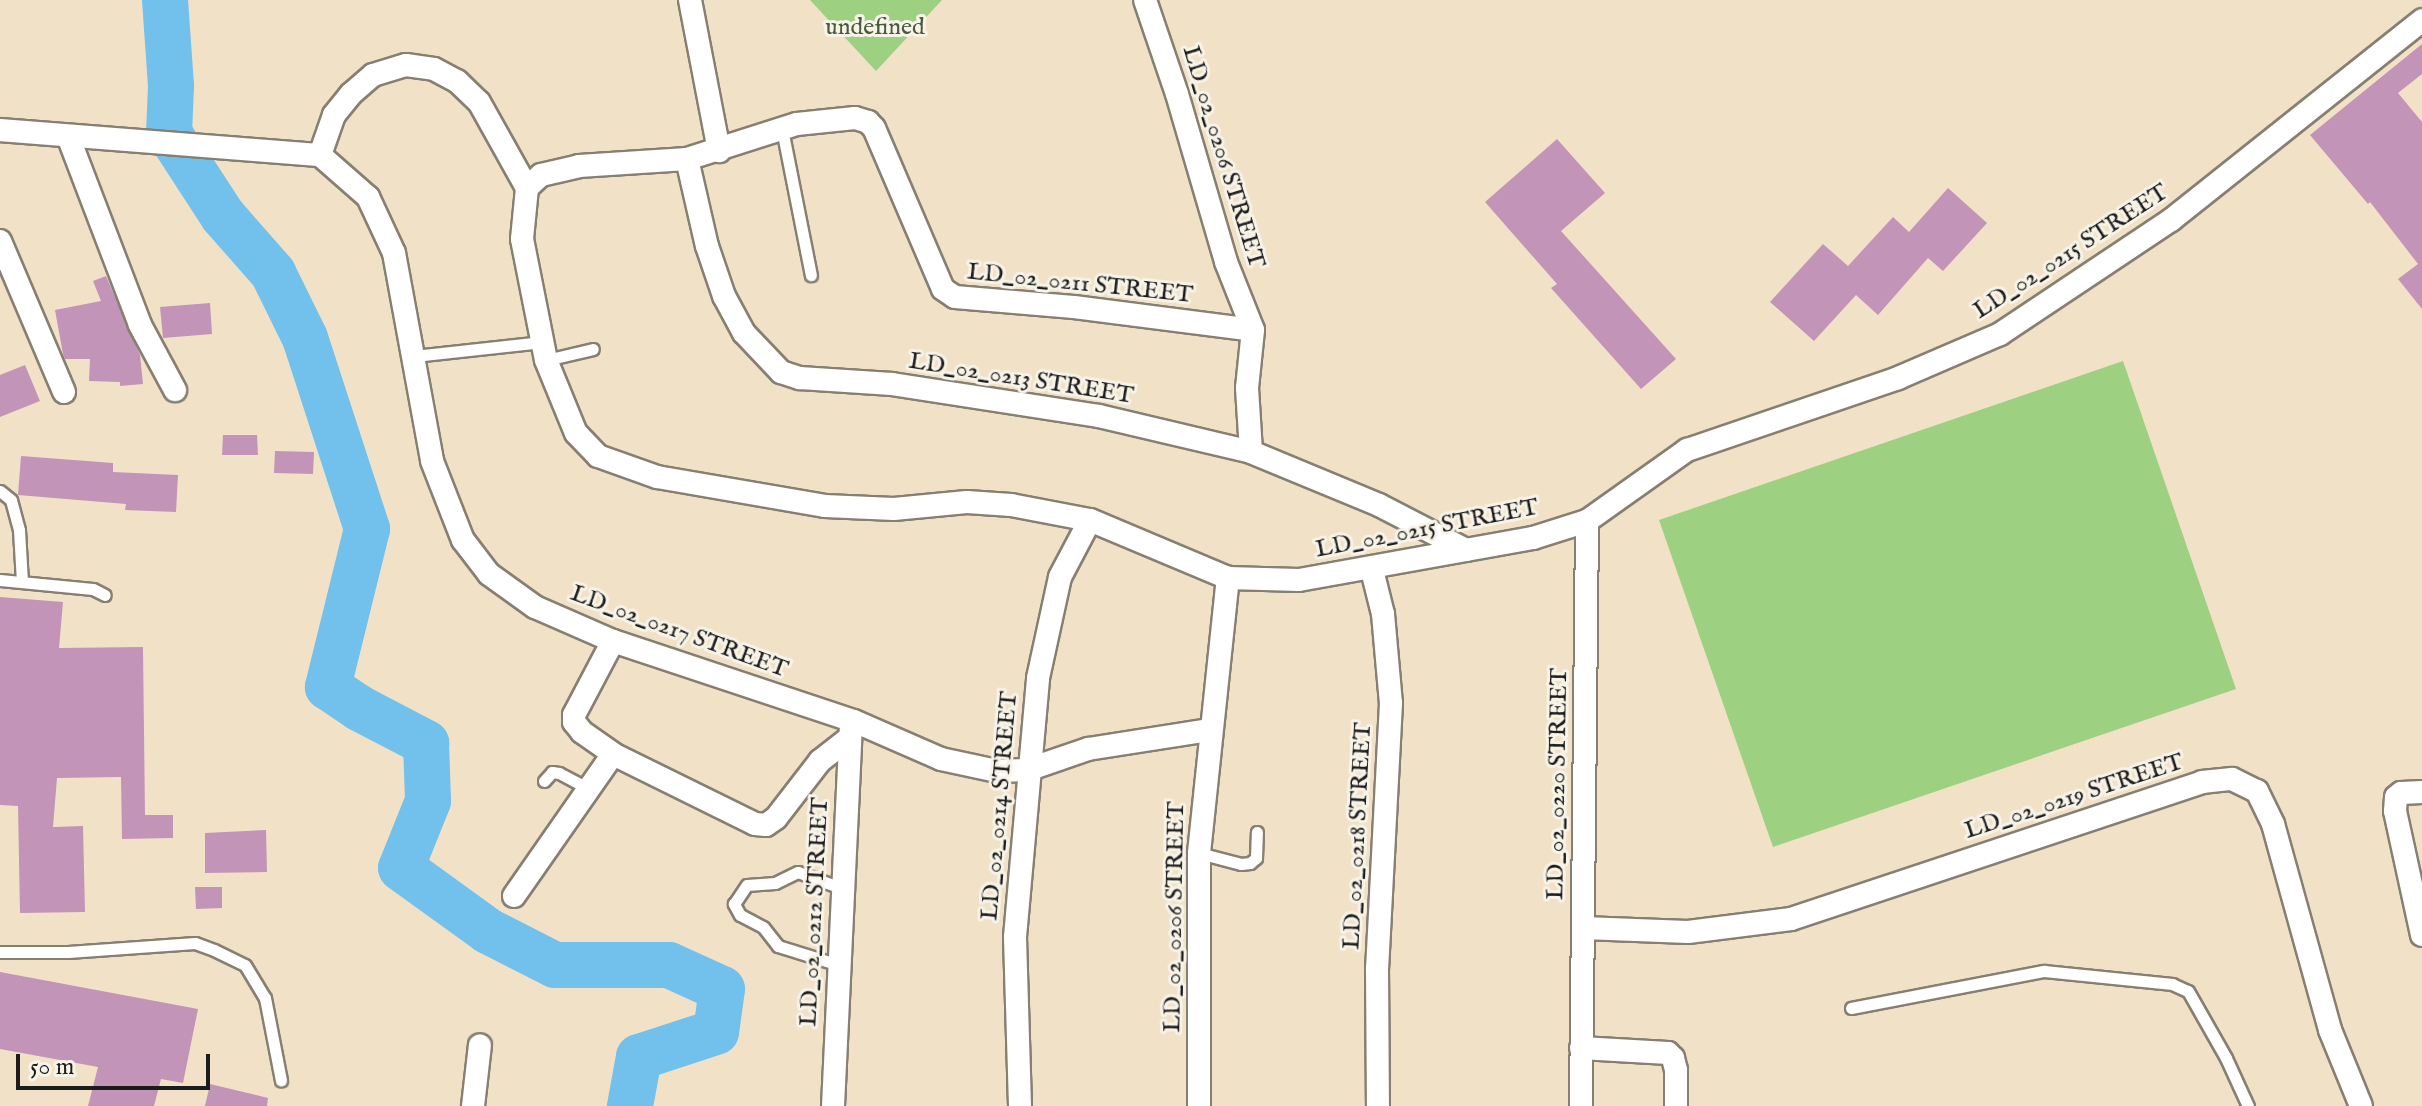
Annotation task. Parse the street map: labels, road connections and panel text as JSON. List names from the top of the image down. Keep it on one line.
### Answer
{"streets":{"street":["LD_02_0206 STREET","LD_02_0215 STREET","LD_02_0211 STREET","LD_02_0213 STREET","LD_02_0217 STREET","LD_02_0220 STREET","LD_02_0219 STREET","LD_02_0214 STREET","LD_02_0218 STREET","LD_02_0212 STREET"]},"crossings":[["LD_02_0206 STREET","LD_02_0215 STREET"],["LD_02_0206 STREET","LD_02_0211 STREET"],["LD_02_0215 STREET","LD_02_0213 STREET"],["LD_02_0215 STREET","LD_02_0220 STREET"],["LD_02_0215 STREET","LD_02_0214 STREET"],["LD_02_0215 STREET","LD_02_0218 STREET"],["LD_02_0217 STREET","LD_02_0214 STREET"],["LD_02_0217 STREET","LD_02_0212 STREET"],["LD_02_0220 STREET","LD_02_0219 STREET"]],"parks":["undefined"],"scale_bar":"50 m"}
